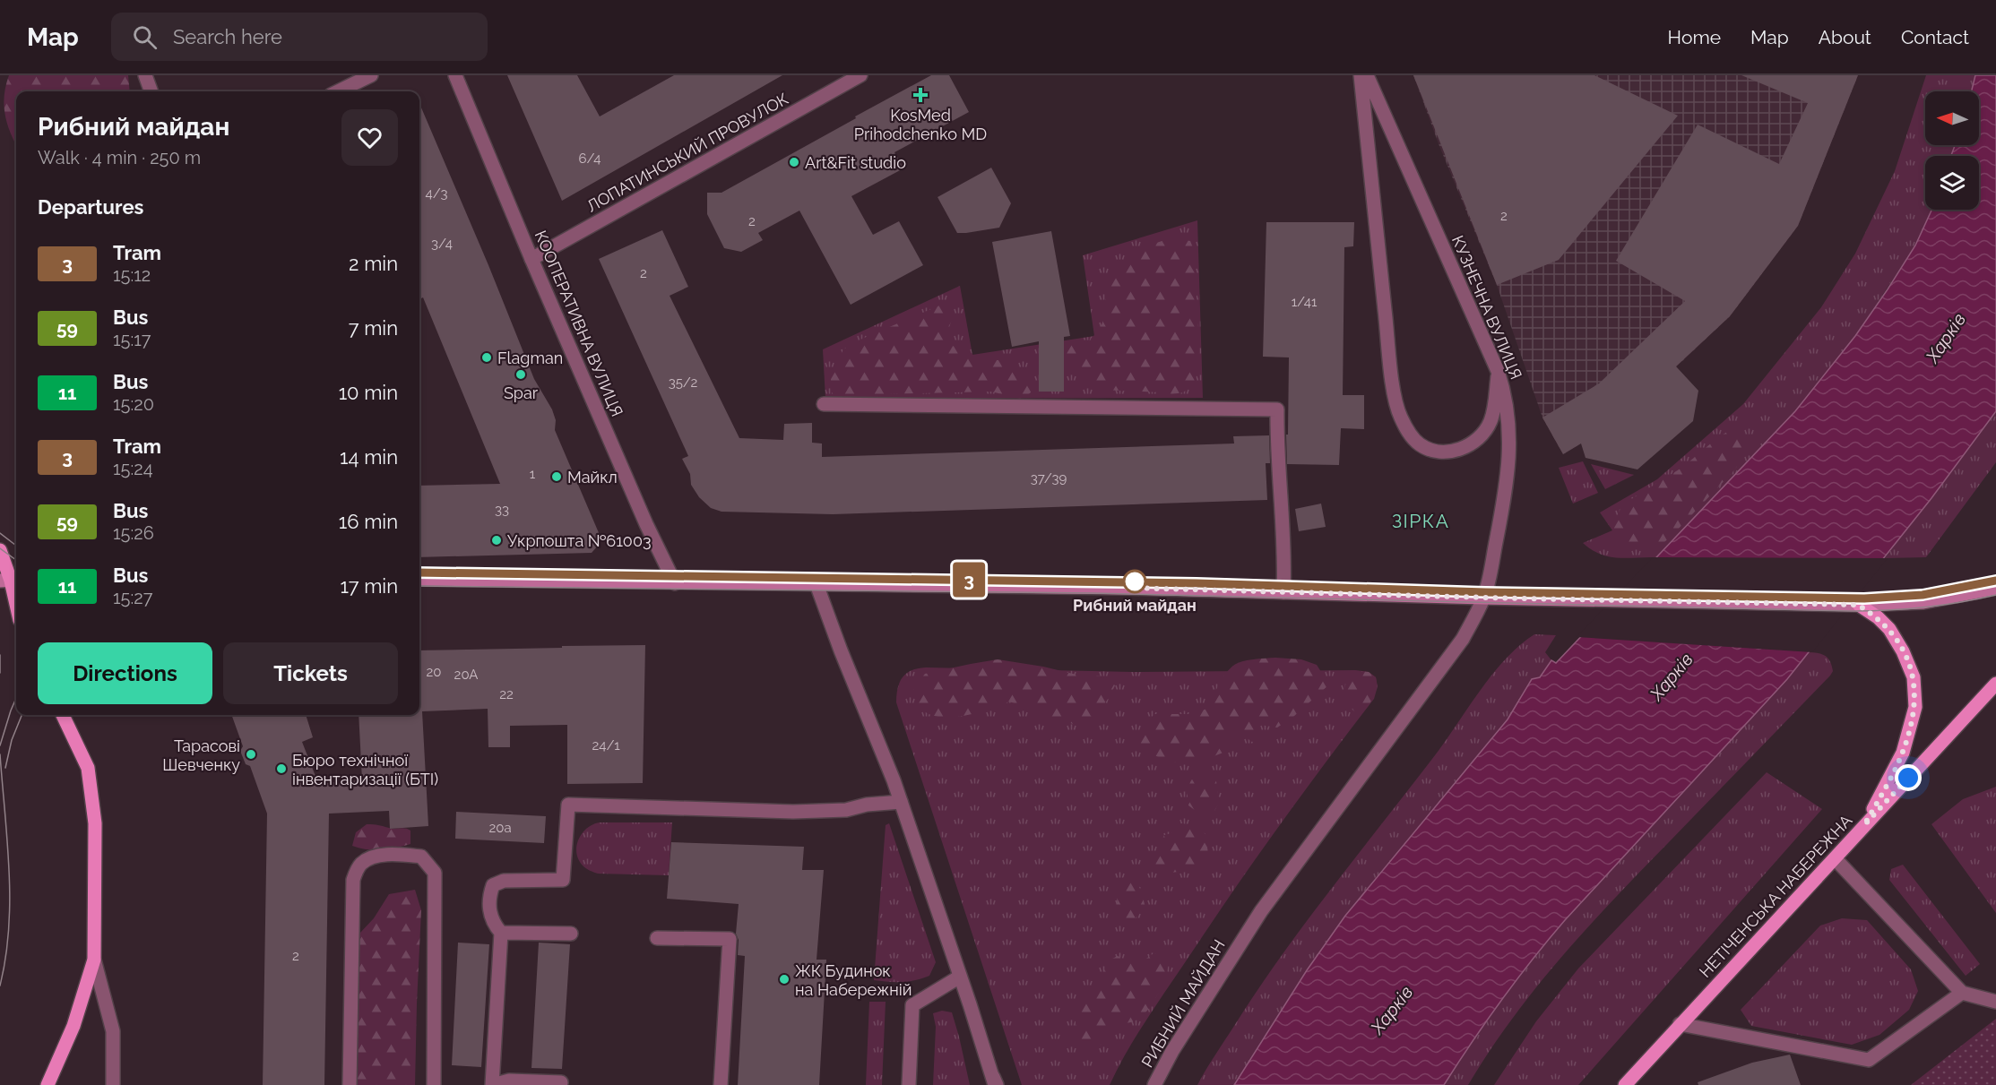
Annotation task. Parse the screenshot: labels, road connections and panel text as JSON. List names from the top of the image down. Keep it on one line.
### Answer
{"streets":{"main road":["НЕТІЧЕНСЬКА НАБЕРЕЖНА"],"street":["ЛОПАТИНСЬКИЙ ПРОВУЛОК","КУЗНЕЧНА ВУЛИЦЯ","КООПЕРАТИВНА ВУЛИЦЯ","РИБНИЙ МАЙДАН"]},"crossings":[["ЛОПАТИНСЬКИЙ ПРОВУЛОК","КООПЕРАТИВНА ВУЛИЦЯ"],["КУЗНЕЧНА ВУЛИЦЯ","РИБНИЙ МАЙДАН"]],"districts":["ЗІРКА"],"water":["Харків"],"places":{"health":["KosMed Prihodchenko MD"],"other":["Art&Fit studio","Flagman","Spar","Майкл","Укрпошта №61003","Рибний майдан","Тарасові Шевченку","Бюро технічної інвентаризації (БТІ)","ЖК Будинок на Набережній"]},"lines":["tram line 3"],"house_numbers":["6/4","4/3","2","2","3/4","2","1/41","35/2","1","37/39","33","20","20А","22","24/1","20а","2"],"north":"left","page":{"header":"Map","search":"Search here","nav":["Home","Map","About","Contact"],"on_map":"3","heading":[["Рибний майдан","Walk · 4 min · 250 m"],"Departures"],"list":[{"mark":"3","name":"Tram","note":"15:12","value":"2 min"},{"mark":"59","name":"Bus","note":"15:17","value":"7 min"},{"mark":"11","name":"Bus","note":"15:20","value":"10 min"},{"mark":"3","name":"Tram","note":"15:24","value":"14 min"},{"mark":"59","name":"Bus","note":"15:26","value":"16 min"},{"mark":"11","name":"Bus","note":"15:27","value":"17 min"}],"buttons":["Directions","Tickets"]}}
